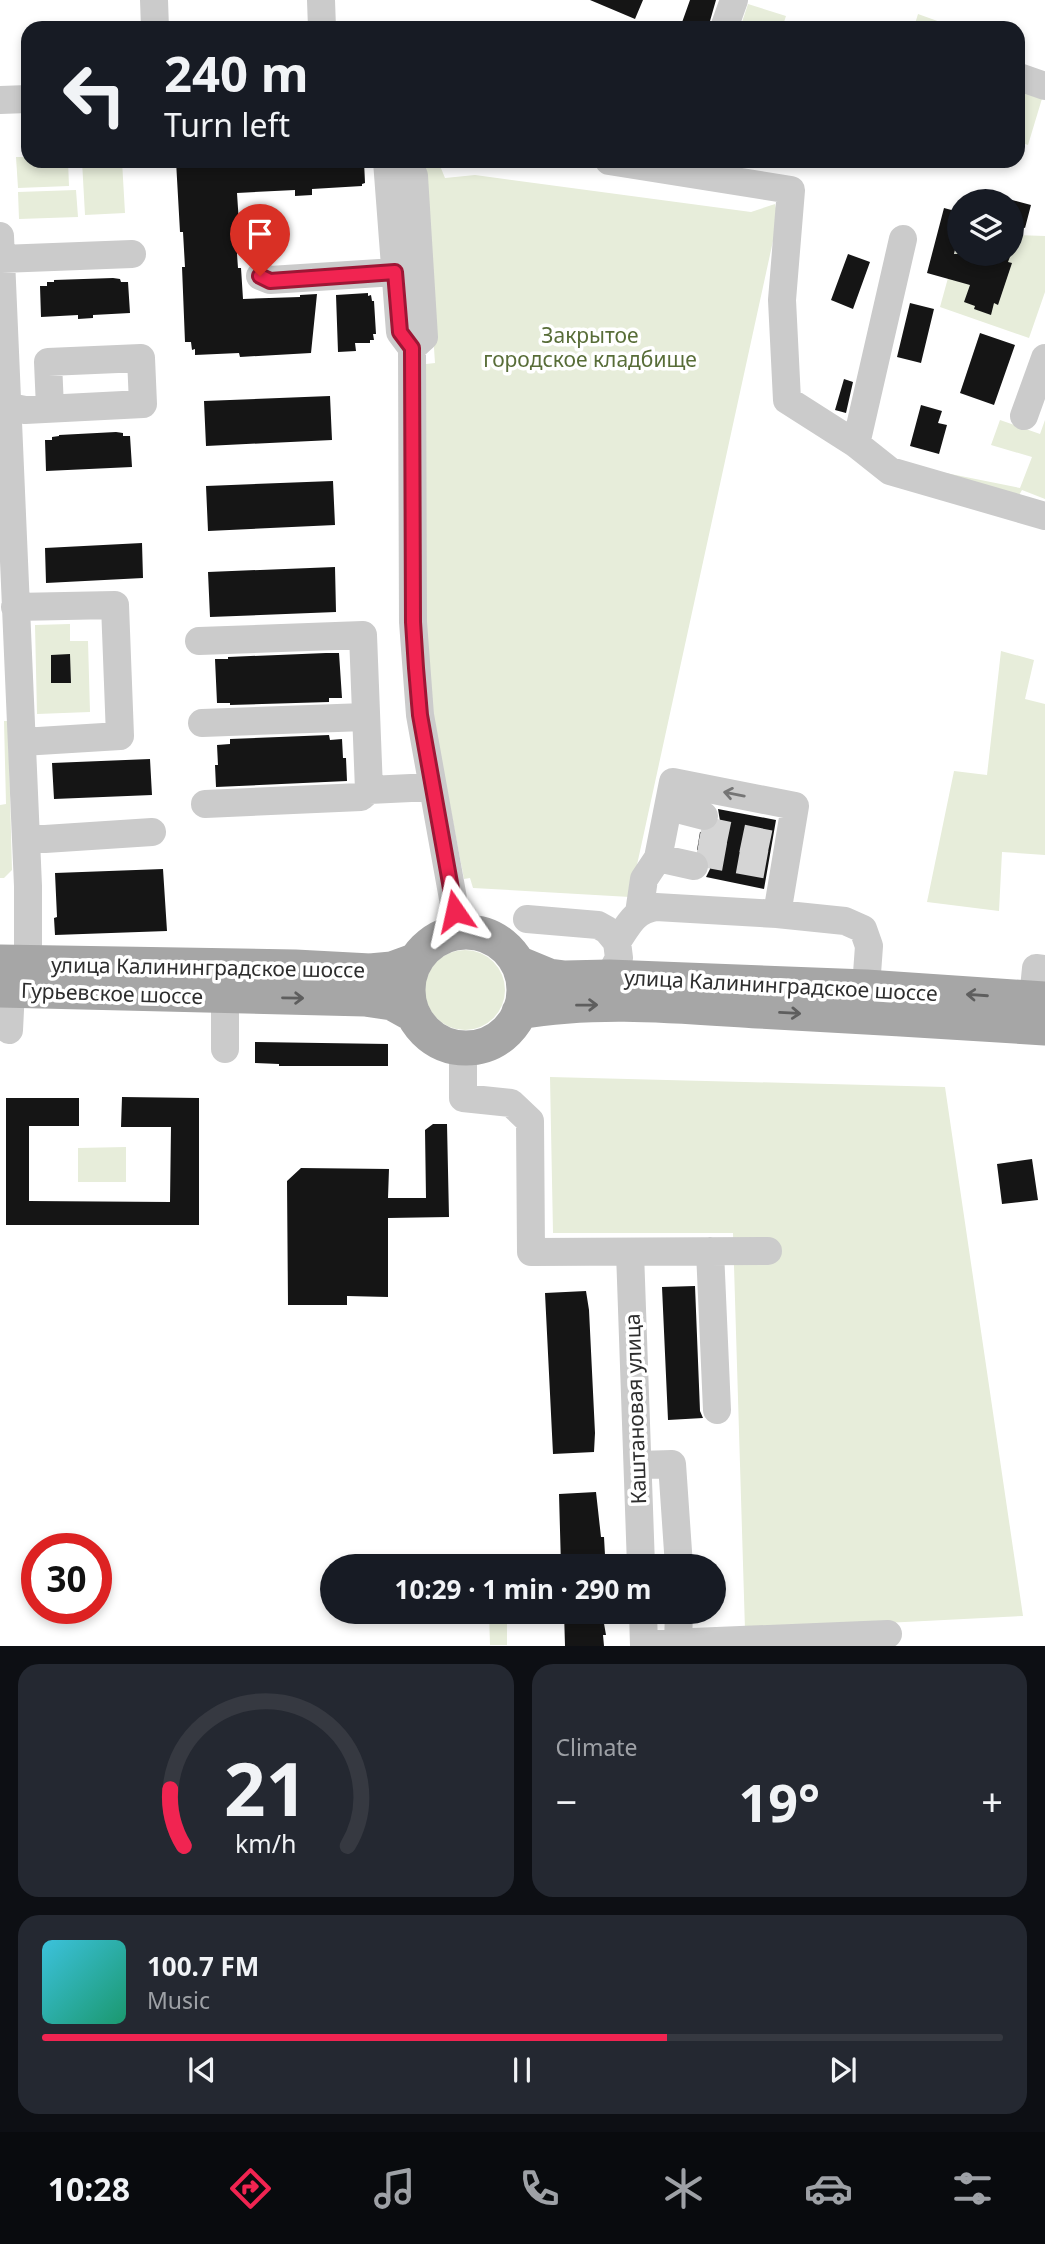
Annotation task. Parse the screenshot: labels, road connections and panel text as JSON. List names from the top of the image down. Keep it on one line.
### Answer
{"streets":{"main road":["улица Калининградское шоссе","Гурьевское шоссе"],"street":["Каштановая улица"]},"crossings":[["улица Калининградское шоссе","Гурьевское шоссе"]],"parks":["Закрытое городское кладбище"],"page":{"turn":["240 m","Turn left"],"limit":"30","trip":"10:29 · 1 min · 290 m","tile":"Climate","heat":["−","19°","+"],"song":["100.7 FM","Music"],"tabs":"10:28","gauge":["21","km/h"]}}
